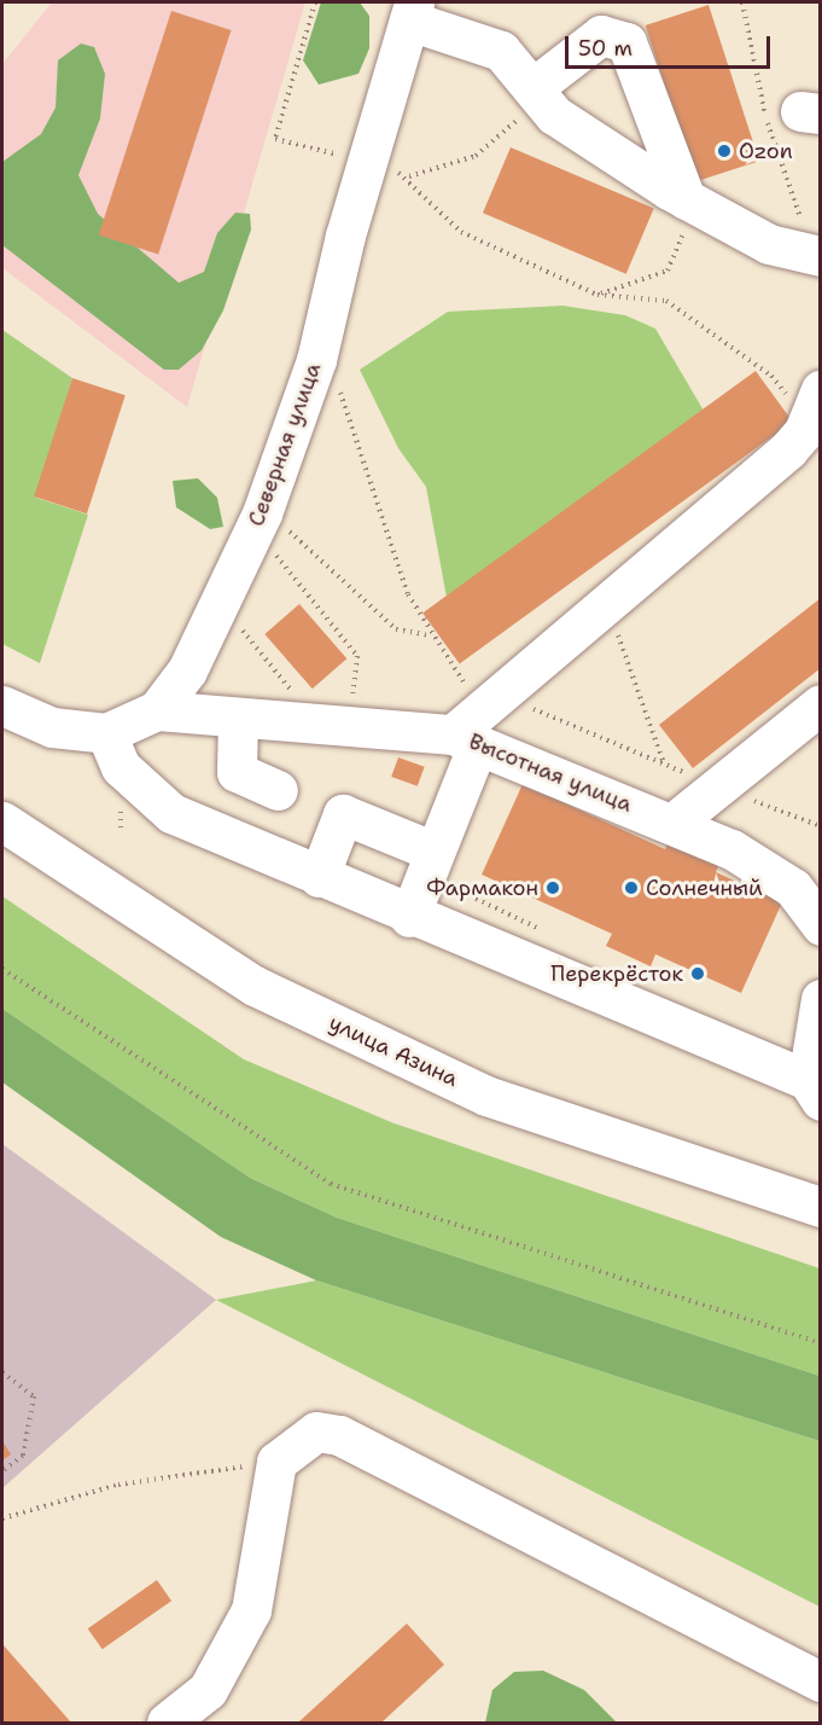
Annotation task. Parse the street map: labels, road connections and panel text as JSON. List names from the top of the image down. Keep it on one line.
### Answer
{"streets":{"street":["Северная улица","Высотная улица","улица Азина"]},"crossings":[["Северная улица","Высотная улица"]],"places":["Ozon","Фармакон","Солнечный","Перекрёсток"],"scale_bar":"50 m"}
